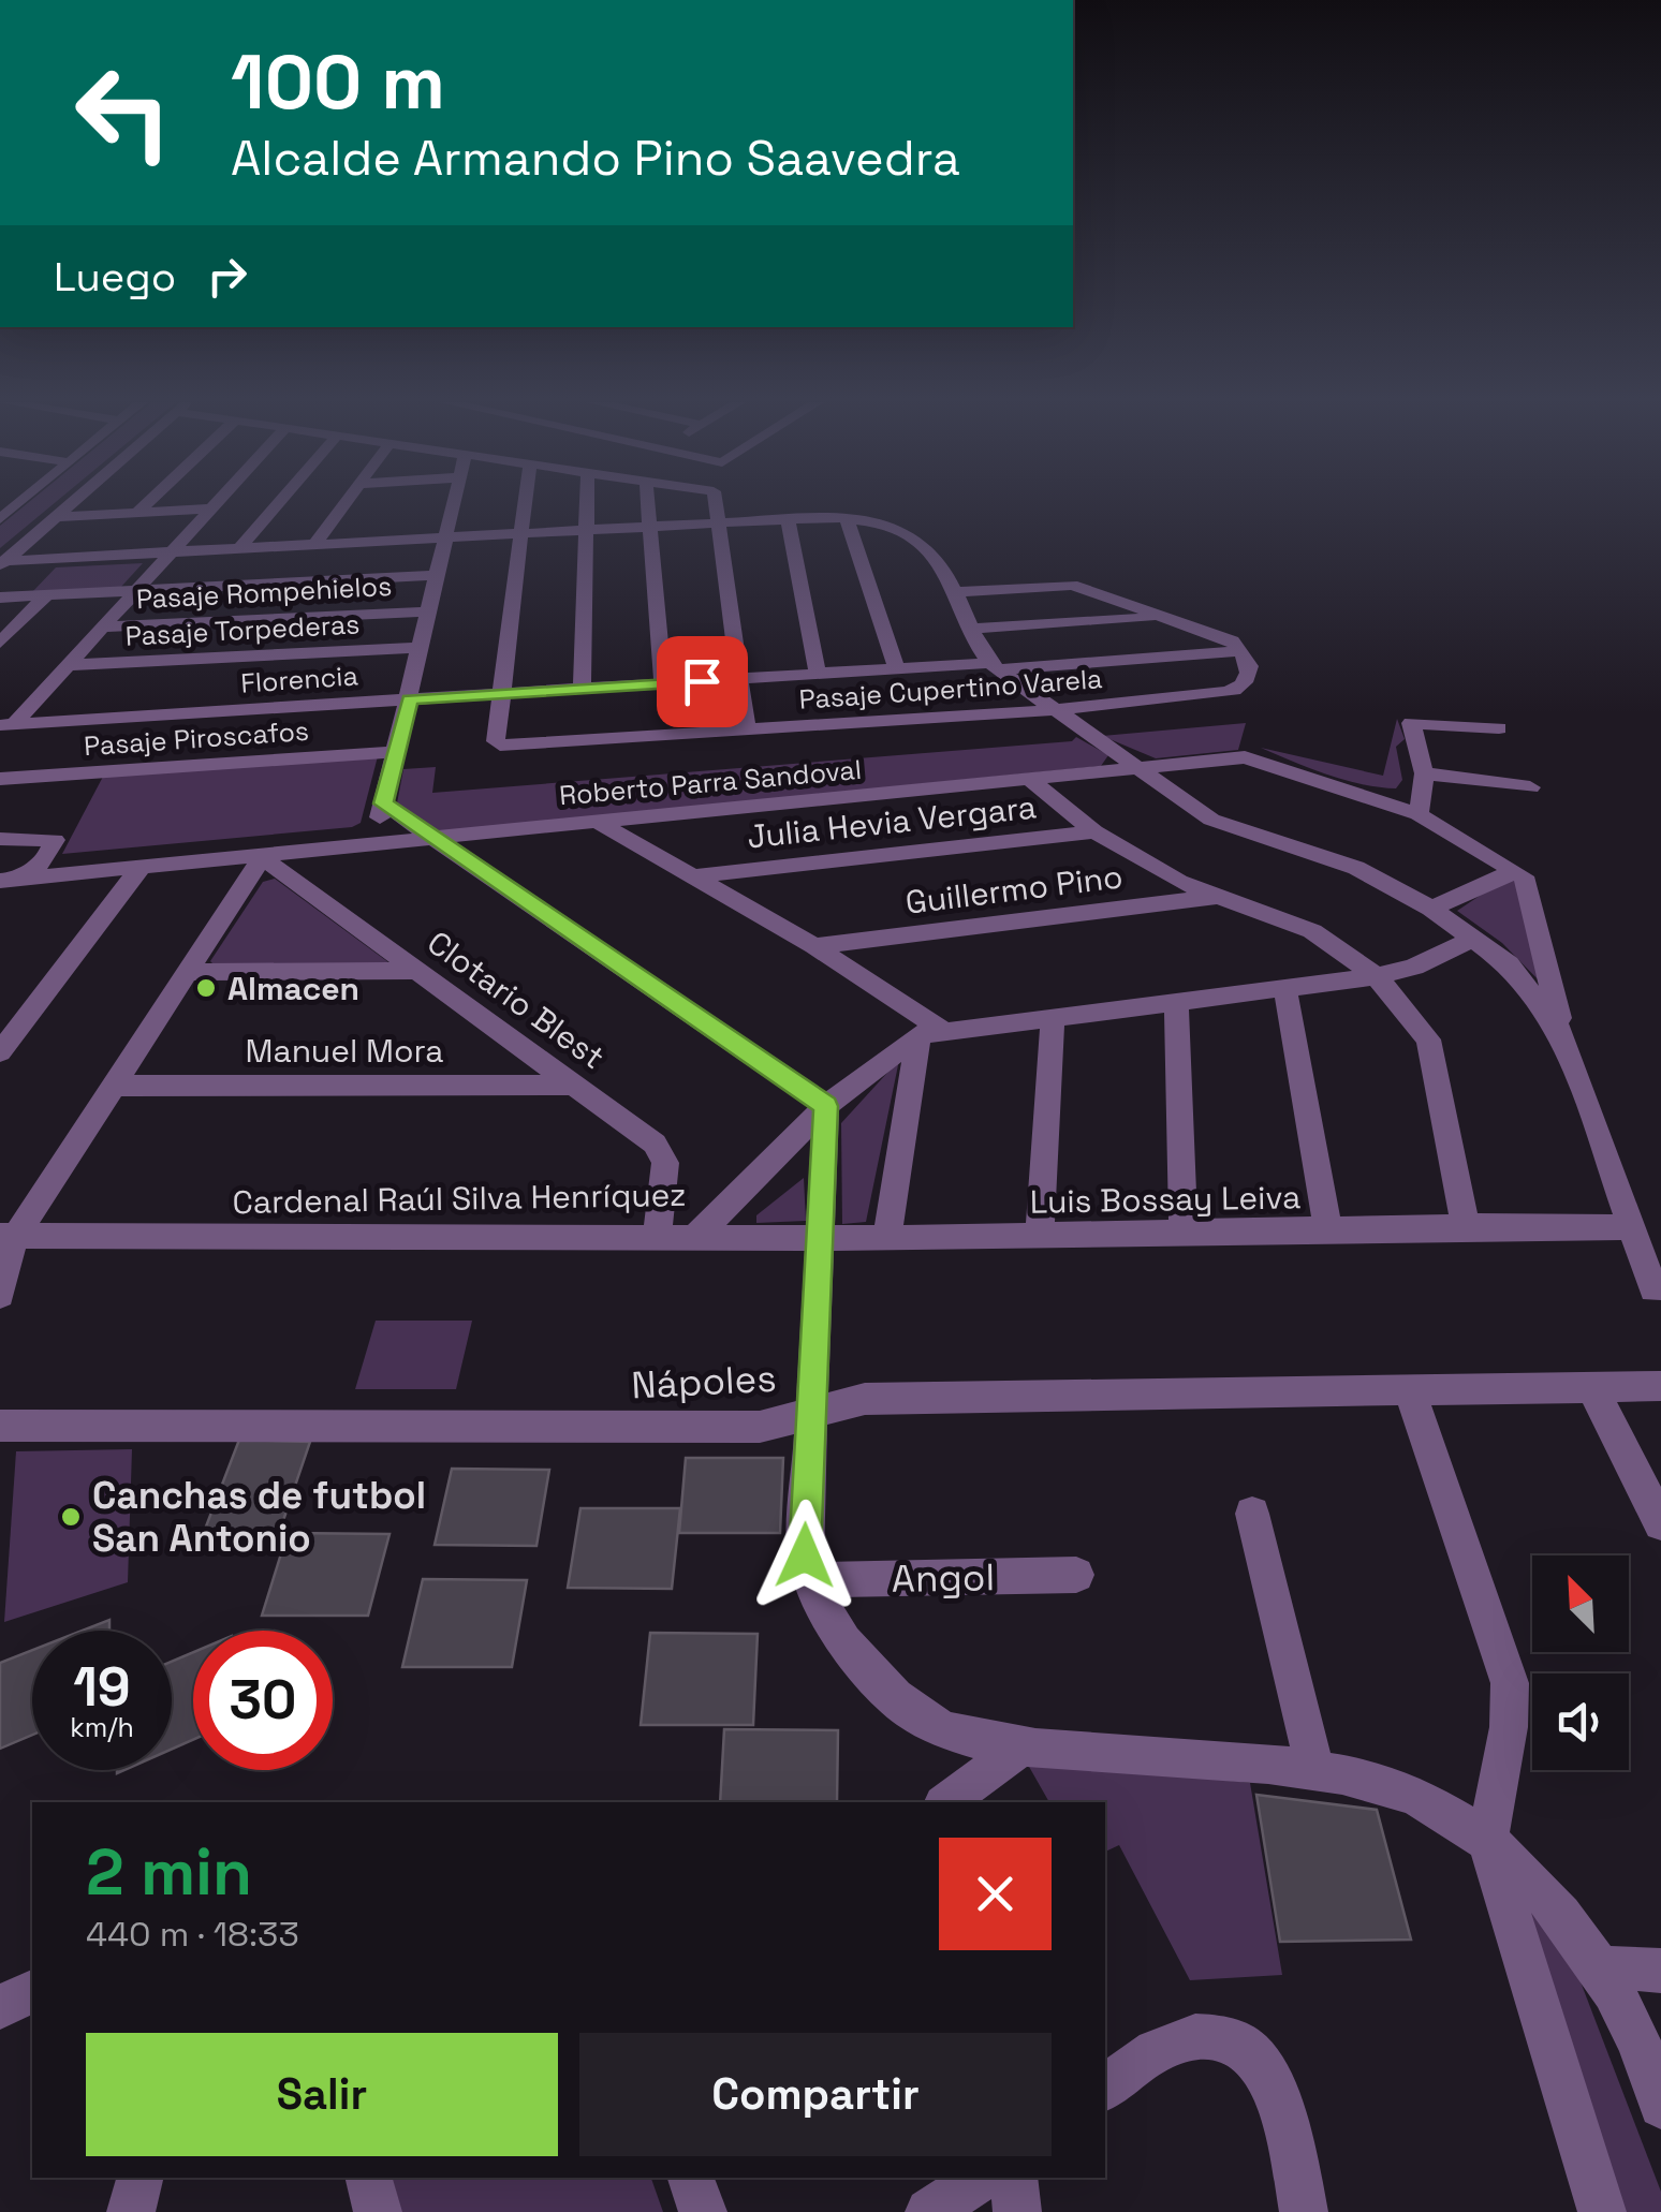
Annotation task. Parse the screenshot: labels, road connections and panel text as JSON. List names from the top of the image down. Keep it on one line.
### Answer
{"streets":{"street":["Pasaje Rompehielos","Pasaje Torpederas","Florencia","Pasaje Cupertino Varela","Pasaje Piroscafos","Roberto Parra Sandoval","Julia Hevia Vergara","Guillermo Pino","Clotario Blest","Manuel Mora","Cardenal Raúl Silva Henríquez","Luis Bossay Leiva","Nápoles","Angol"]},"crossings":[["Florencia","Pasaje Cupertino Varela"],["Roberto Parra Sandoval","Clotario Blest"],["Clotario Blest","Manuel Mora"],["Clotario Blest","Cardenal Raúl Silva Henríquez"],["Cardenal Raúl Silva Henríquez","Luis Bossay Leiva"]],"places":["Almacen","Canchas de futbol San Antonio"],"north":"top left","page":{"turn":["100 m","Alcalde Armando Pino Saavedra"],"then":"Luego","speed":"19 km/h","limit":"30","heading":["2 min","440 m · 18:33"],"buttons":["Salir","Compartir"]}}
